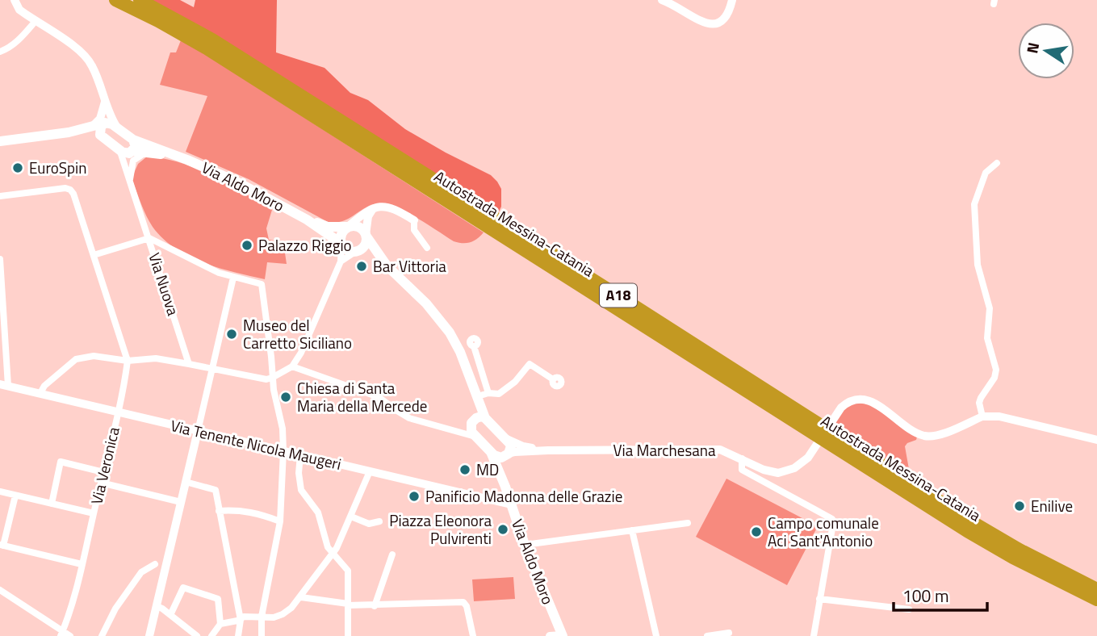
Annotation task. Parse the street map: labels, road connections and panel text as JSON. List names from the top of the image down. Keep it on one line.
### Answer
{"streets":{"highway":["Autostrada Messina-Catania","A18"],"main road":["Via Aldo Moro"],"street":["Via Nuova","Via Tenente Nicola Maugeri","Via Marchesana","Via Veronica"]},"crossings":[["Via Aldo Moro","Via Tenente Nicola Maugeri"],["Via Tenente Nicola Maugeri","Via Veronica"]],"places":["EuroSpin","Palazzo Riggio","Bar Vittoria","Museo del Carretto Siciliano","Chiesa di Santa Maria della Mercede","MD","Panificio Madonna delle Grazie","Enilive","Piazza Eleonora Pulvirenti","Campo comunale Aci Sant'Antonio"],"scale_bar":"100 m","north":"left"}
